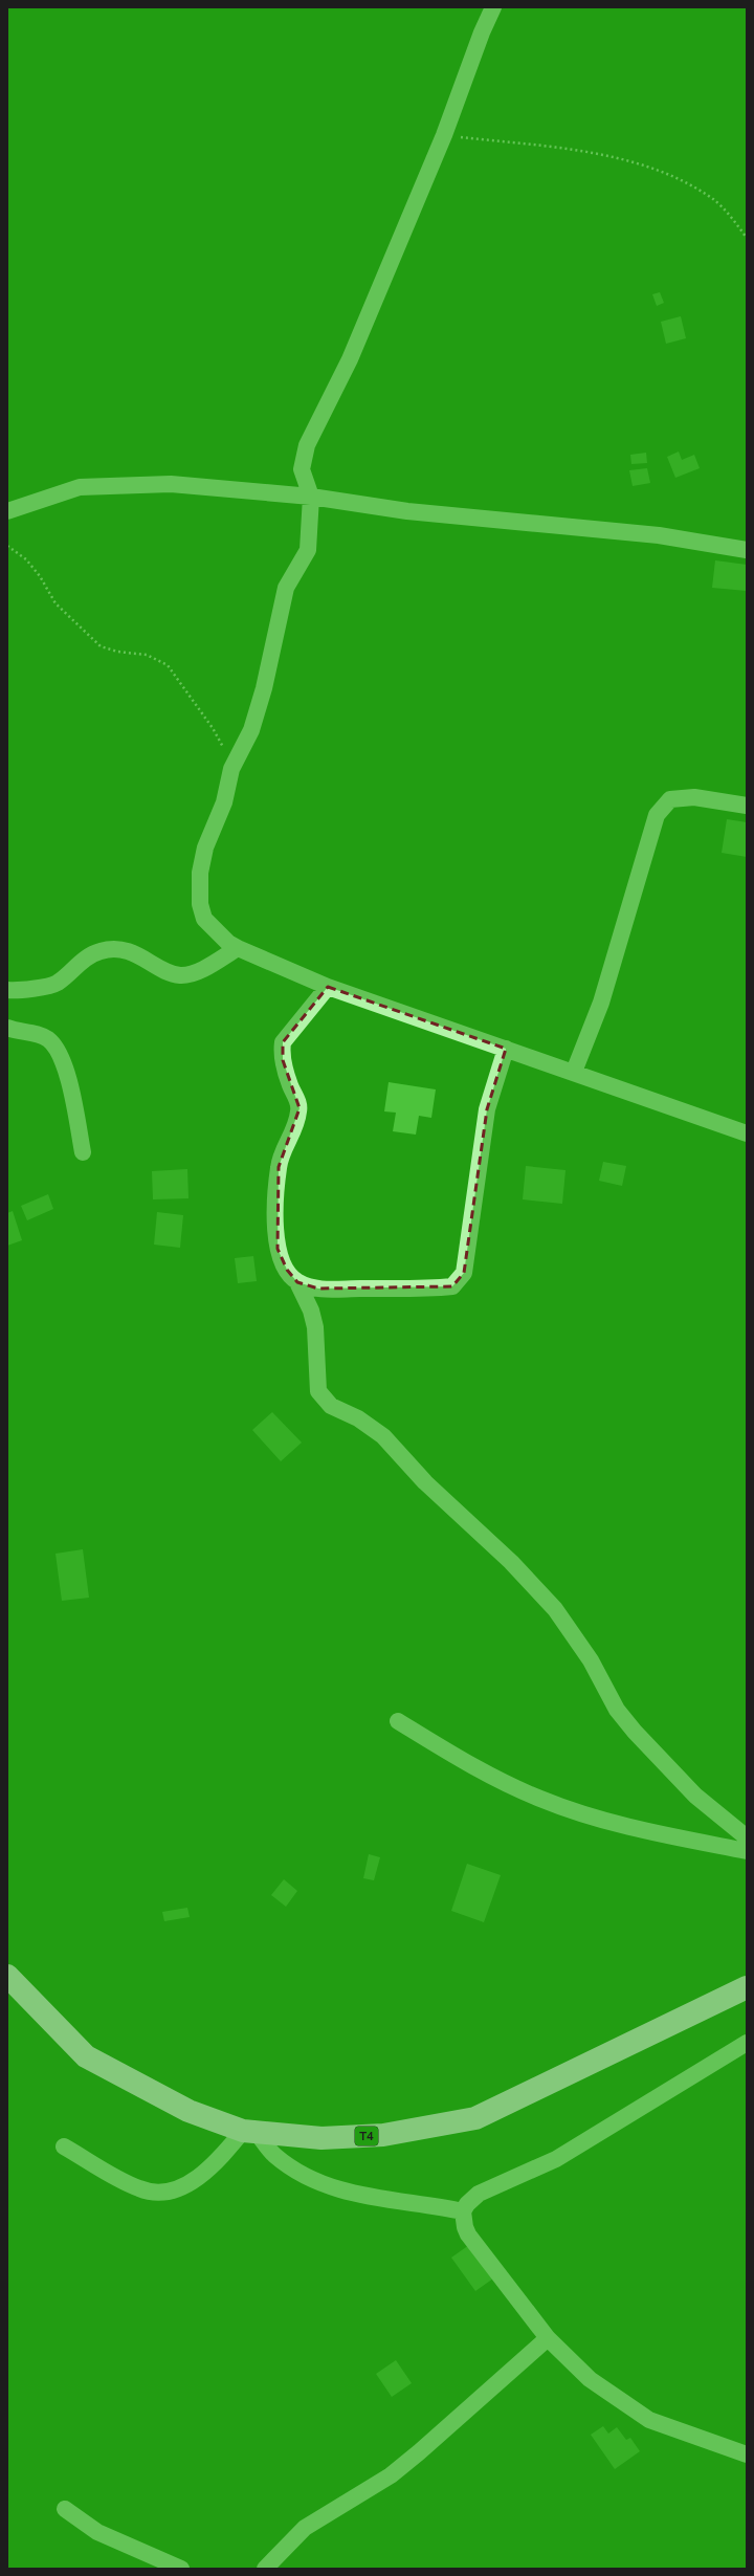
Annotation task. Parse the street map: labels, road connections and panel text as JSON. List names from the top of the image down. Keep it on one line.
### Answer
{"streets":{"highway":["T4"]}}
